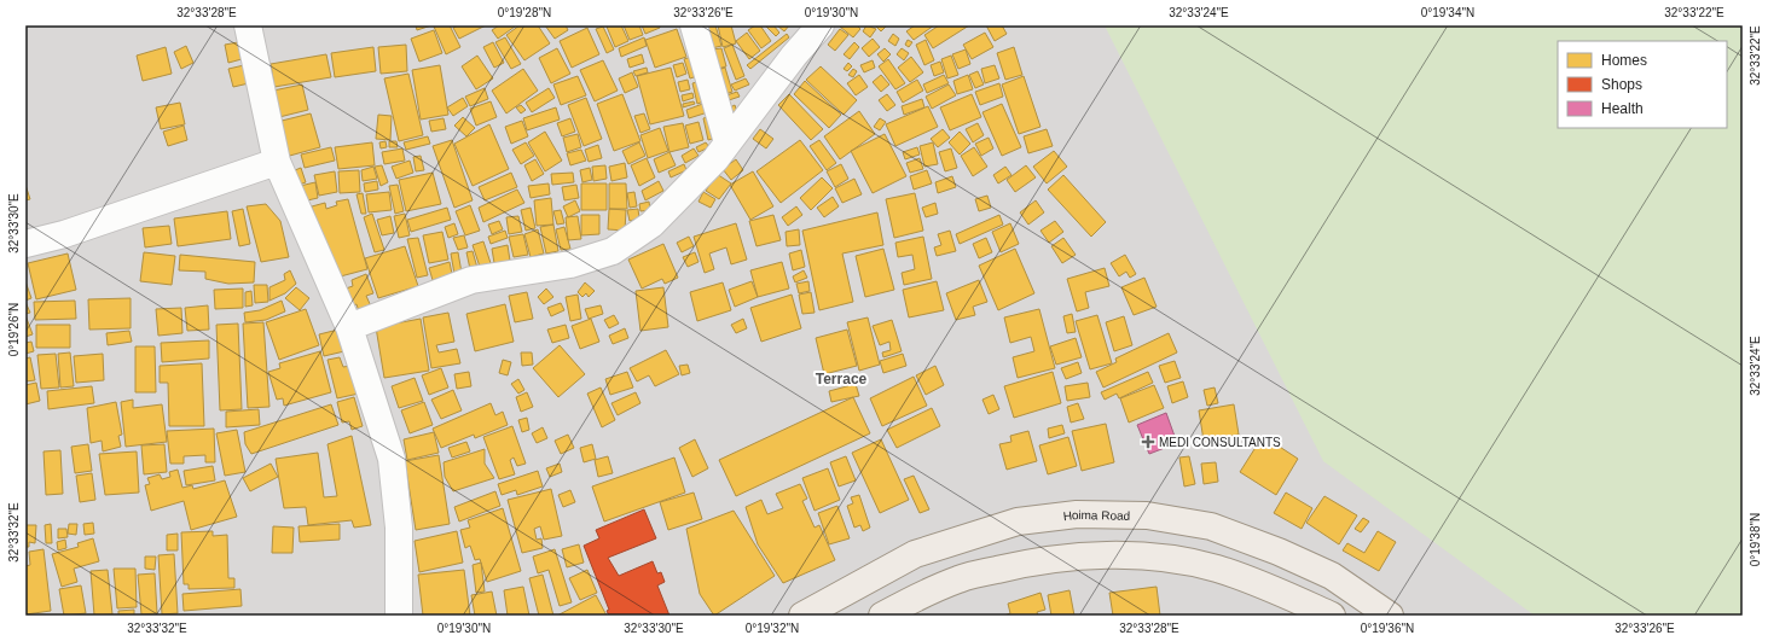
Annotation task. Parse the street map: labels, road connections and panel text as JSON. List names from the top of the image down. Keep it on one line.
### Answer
{"streets":{"main road":["Hoima Road"]},"districts":["Terrace"],"places":{"health":["MEDI CONSULTANTS"]},"legend":["Homes","Shops","Health"],"coordinates":["32°33'28\"E","0°19'28\"N","32°33'26\"E","0°19'30\"N","32°33'24\"E","0°19'34\"N","32°33'22\"E","32°33'30\"E","0°19'26\"N","32°33'32\"E","0°19'38\"N","0°19'32\"N","0°19'36\"N"]}
